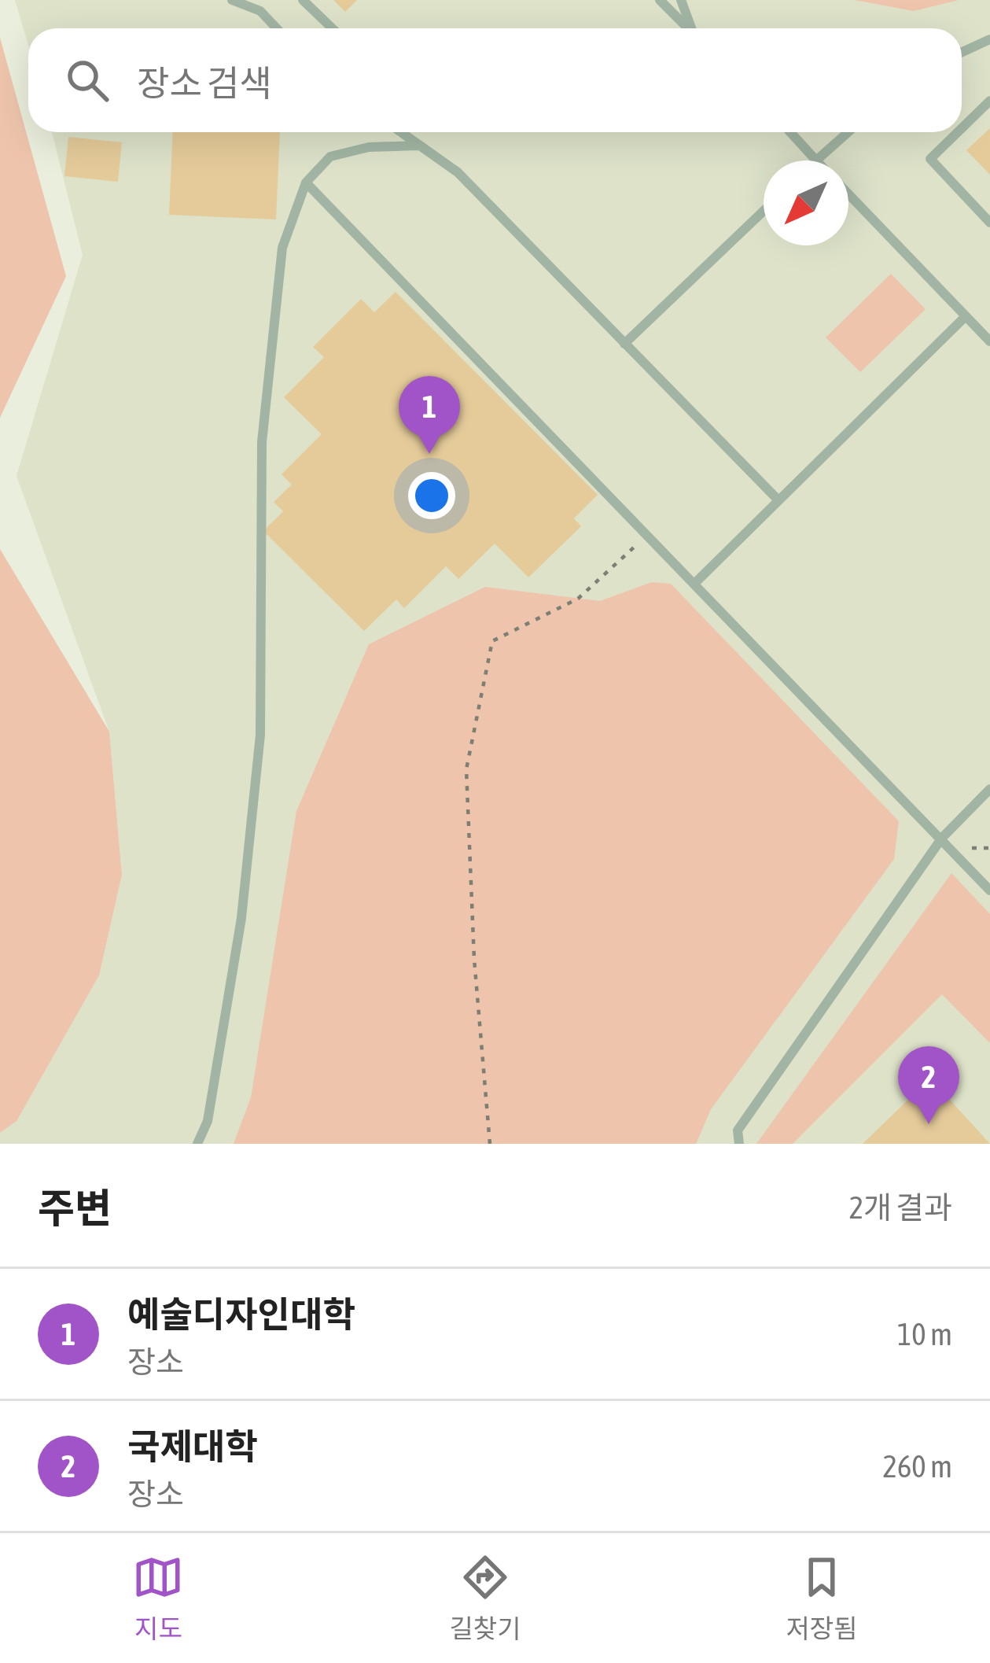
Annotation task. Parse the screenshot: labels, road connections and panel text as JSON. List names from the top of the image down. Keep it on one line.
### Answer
{"north":"bottom left","page":{"search":"장소 검색","pins":["1","2"],"heading":["주변","2개 결과"],"list":[{"mark":"1","name":"예술디자인대학","note":"장소","value":"10 m"},{"mark":"2","name":"국제대학","note":"장소","value":"260 m"}],"nav":["지도","길찾기","저장됨"]}}
